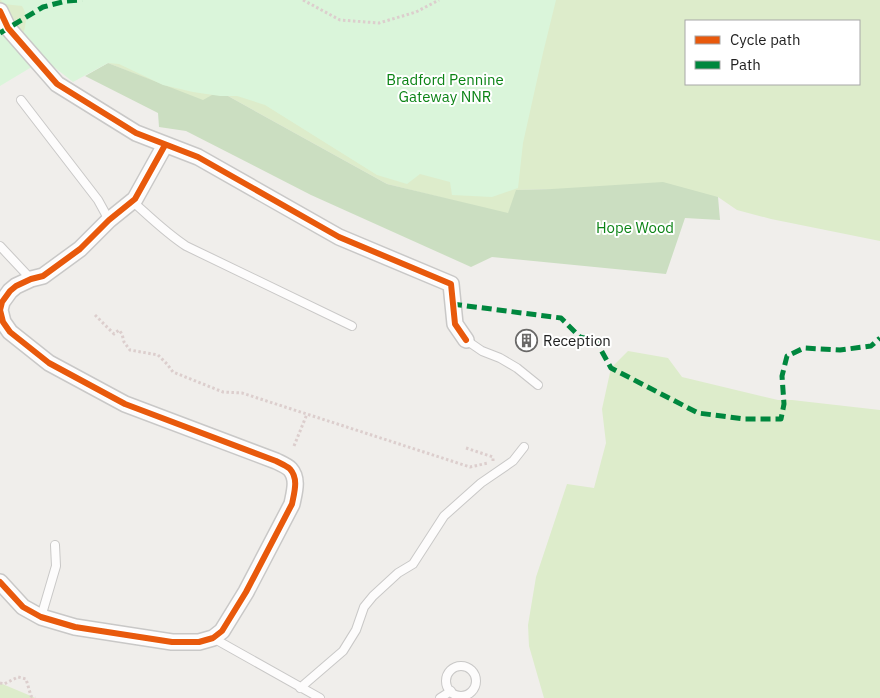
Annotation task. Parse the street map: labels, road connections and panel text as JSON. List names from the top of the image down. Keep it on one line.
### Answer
{"parks":["Bradford Pennine Gateway NNR","Hope Wood"],"places":{"building":["Reception"]},"legend":["Cycle path","Path"]}
